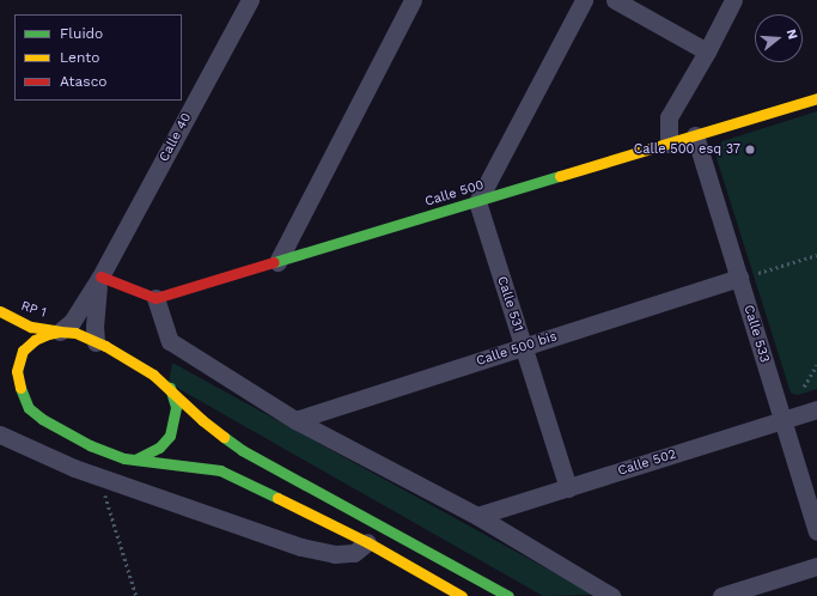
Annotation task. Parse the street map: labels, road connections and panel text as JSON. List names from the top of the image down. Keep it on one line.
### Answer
{"streets":{"main road":["Calle 500","RP 1"],"street":["Calle 40","Calle 531","Calle 533","Calle 500 bis","Calle 502"]},"crossings":[["Calle 40","RP 1"],["Calle 500","Calle 531"],["Calle 500","Calle 533"],["Calle 531","Calle 500 bis"],["Calle 531","Calle 502"],["Calle 533","Calle 500 bis"],["Calle 533","Calle 502"]],"places":["Calle 500 esq 37"],"legend":["Fluido","Lento","Atasco"],"north":"right"}
